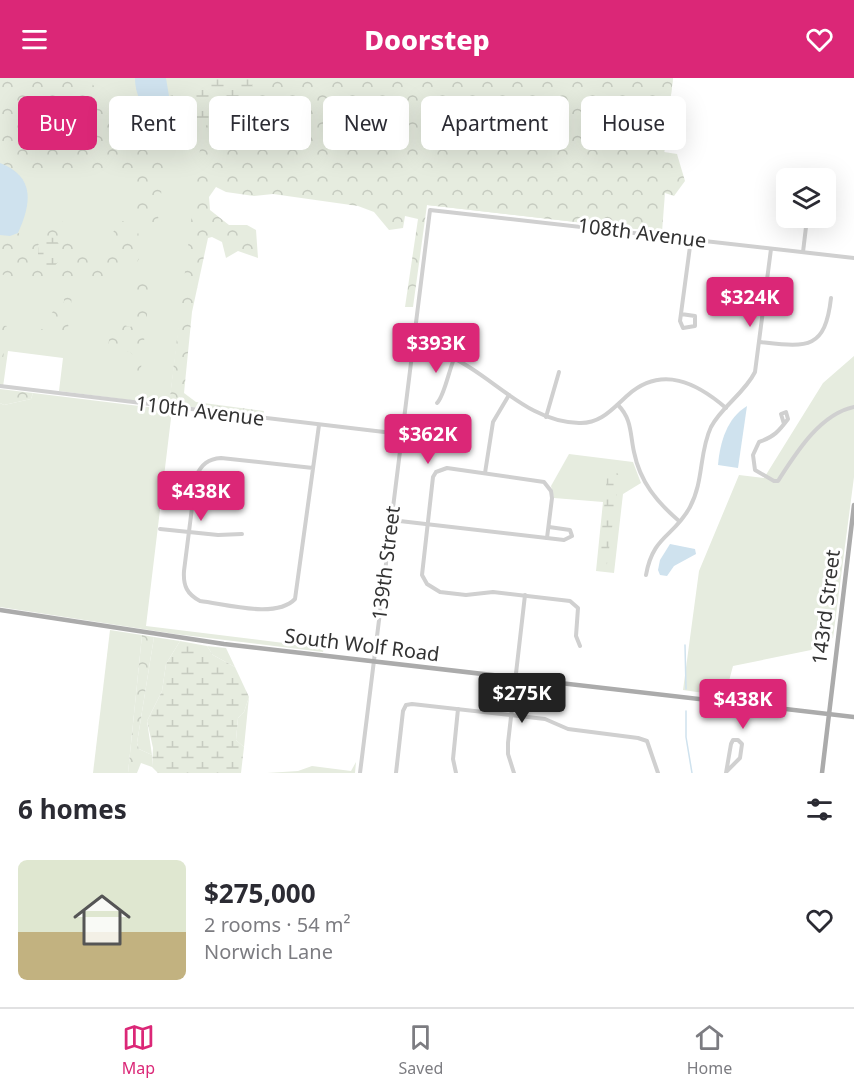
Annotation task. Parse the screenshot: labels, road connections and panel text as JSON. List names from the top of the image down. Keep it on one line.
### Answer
{"streets":{"main road":["143rd Street","South Wolf Road"],"street":["108th Avenue","110th Avenue","139th Street"]},"crossings":[["108th Avenue","139th Street"],["110th Avenue","139th Street"],["139th Street","South Wolf Road"],["143rd Street","South Wolf Road"]],"page":{"header":"Doorstep","chip":["Buy","Rent","Filters","New","Apartment","House"],"price":["$324K","$393K","$362K","$438K","$275K","$438K"],"heading":"6 homes","list":[{"name":"$275,000","note":"2 rooms · 54 m² · Norwich Lane"}],"tabs":["Map","Saved","Home"]}}
